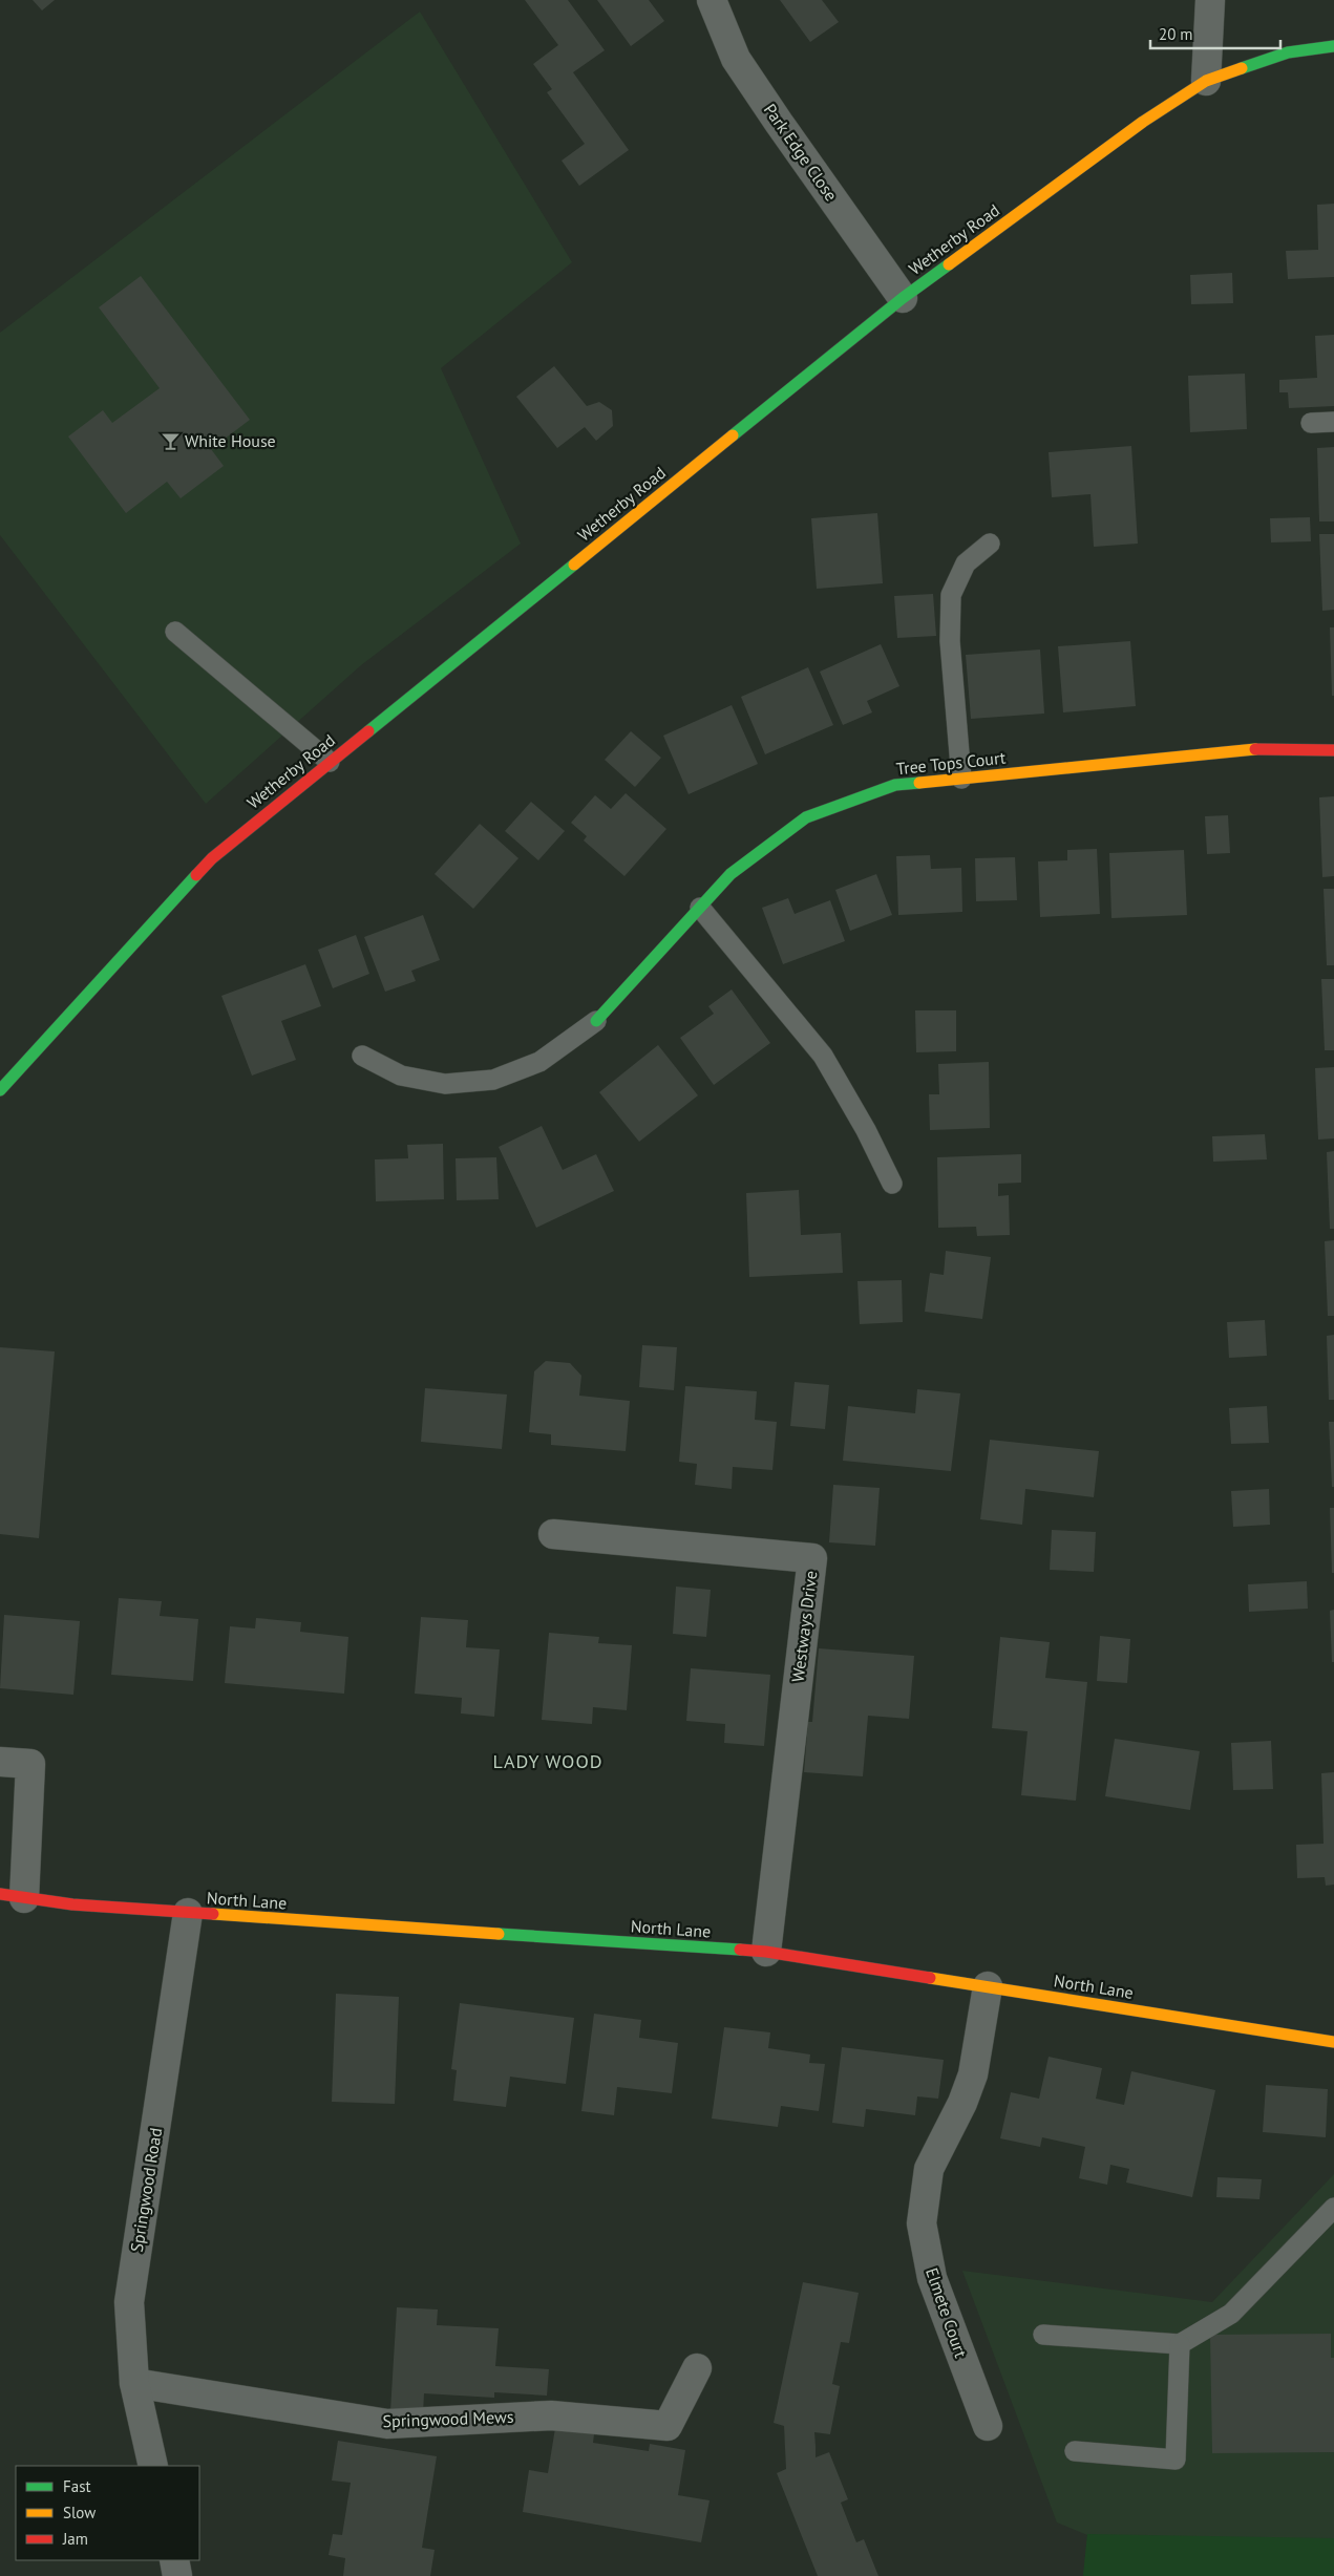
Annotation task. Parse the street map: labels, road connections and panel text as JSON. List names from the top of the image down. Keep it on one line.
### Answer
{"streets":{"street":["Park Edge Close","Wetherby Road","Tree Tops Court","Westways Drive","North Lane","Springwood Road","Elmete Court","Springwood Mews"]},"crossings":[["Park Edge Close","Wetherby Road"],["Westways Drive","North Lane"],["North Lane","Springwood Road"],["North Lane","Elmete Court"],["Springwood Road","Springwood Mews"]],"districts":["LADY WOOD"],"places":{"bar":["White House"]},"legend":["Fast","Slow","Jam"],"scale_bar":"20 m"}
